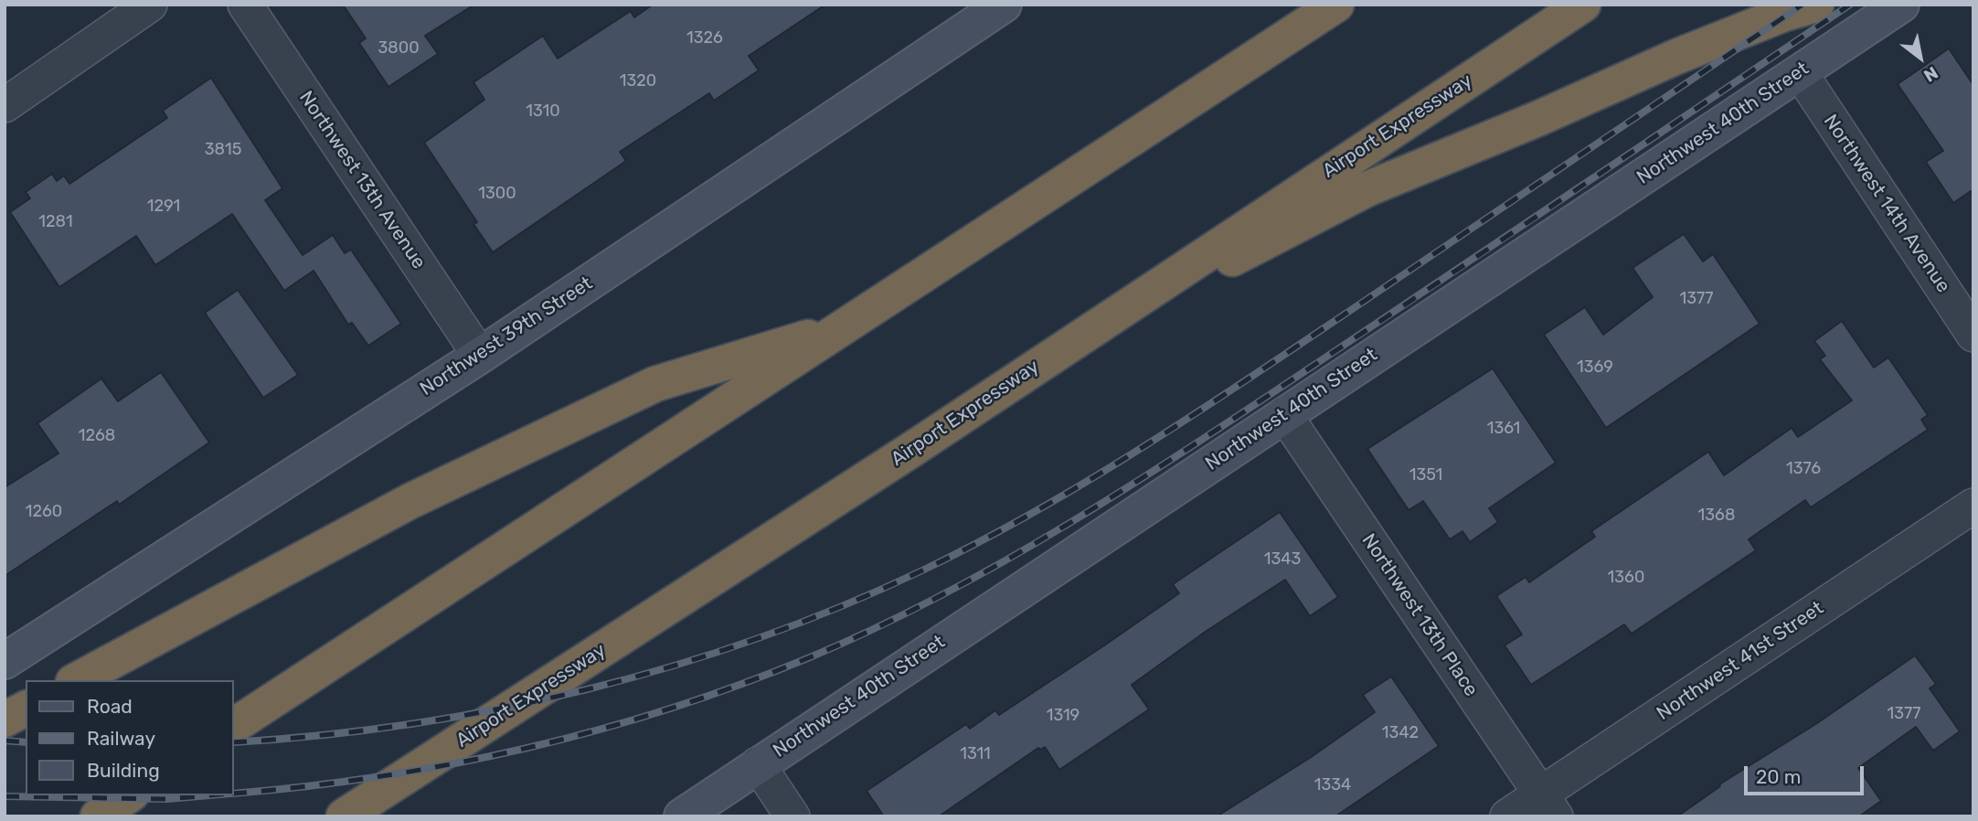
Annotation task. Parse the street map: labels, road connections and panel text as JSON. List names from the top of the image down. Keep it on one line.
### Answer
{"streets":{"highway":["Airport Expressway"],"main road":["Northwest 40th Street","Northwest 39th Street"],"street":["Northwest 13th Avenue","Northwest 14th Avenue","Northwest 13th Place","Northwest 41st Street"]},"crossings":[["Northwest 40th Street","Northwest 14th Avenue"],["Northwest 40th Street","Northwest 13th Place"],["Northwest 13th Avenue","Northwest 39th Street"],["Northwest 13th Place","Northwest 41st Street"]],"house_numbers":["1326","3800","1320","1310","3815","1300","1291","1281","1377","1369","1361","1268","1376","1351","1260","1368","1343","1360","1377","1319","1342","1311","1334"],"legend":["Road","Railway","Building"],"scale_bar":"20 m","north":"bottom right"}
